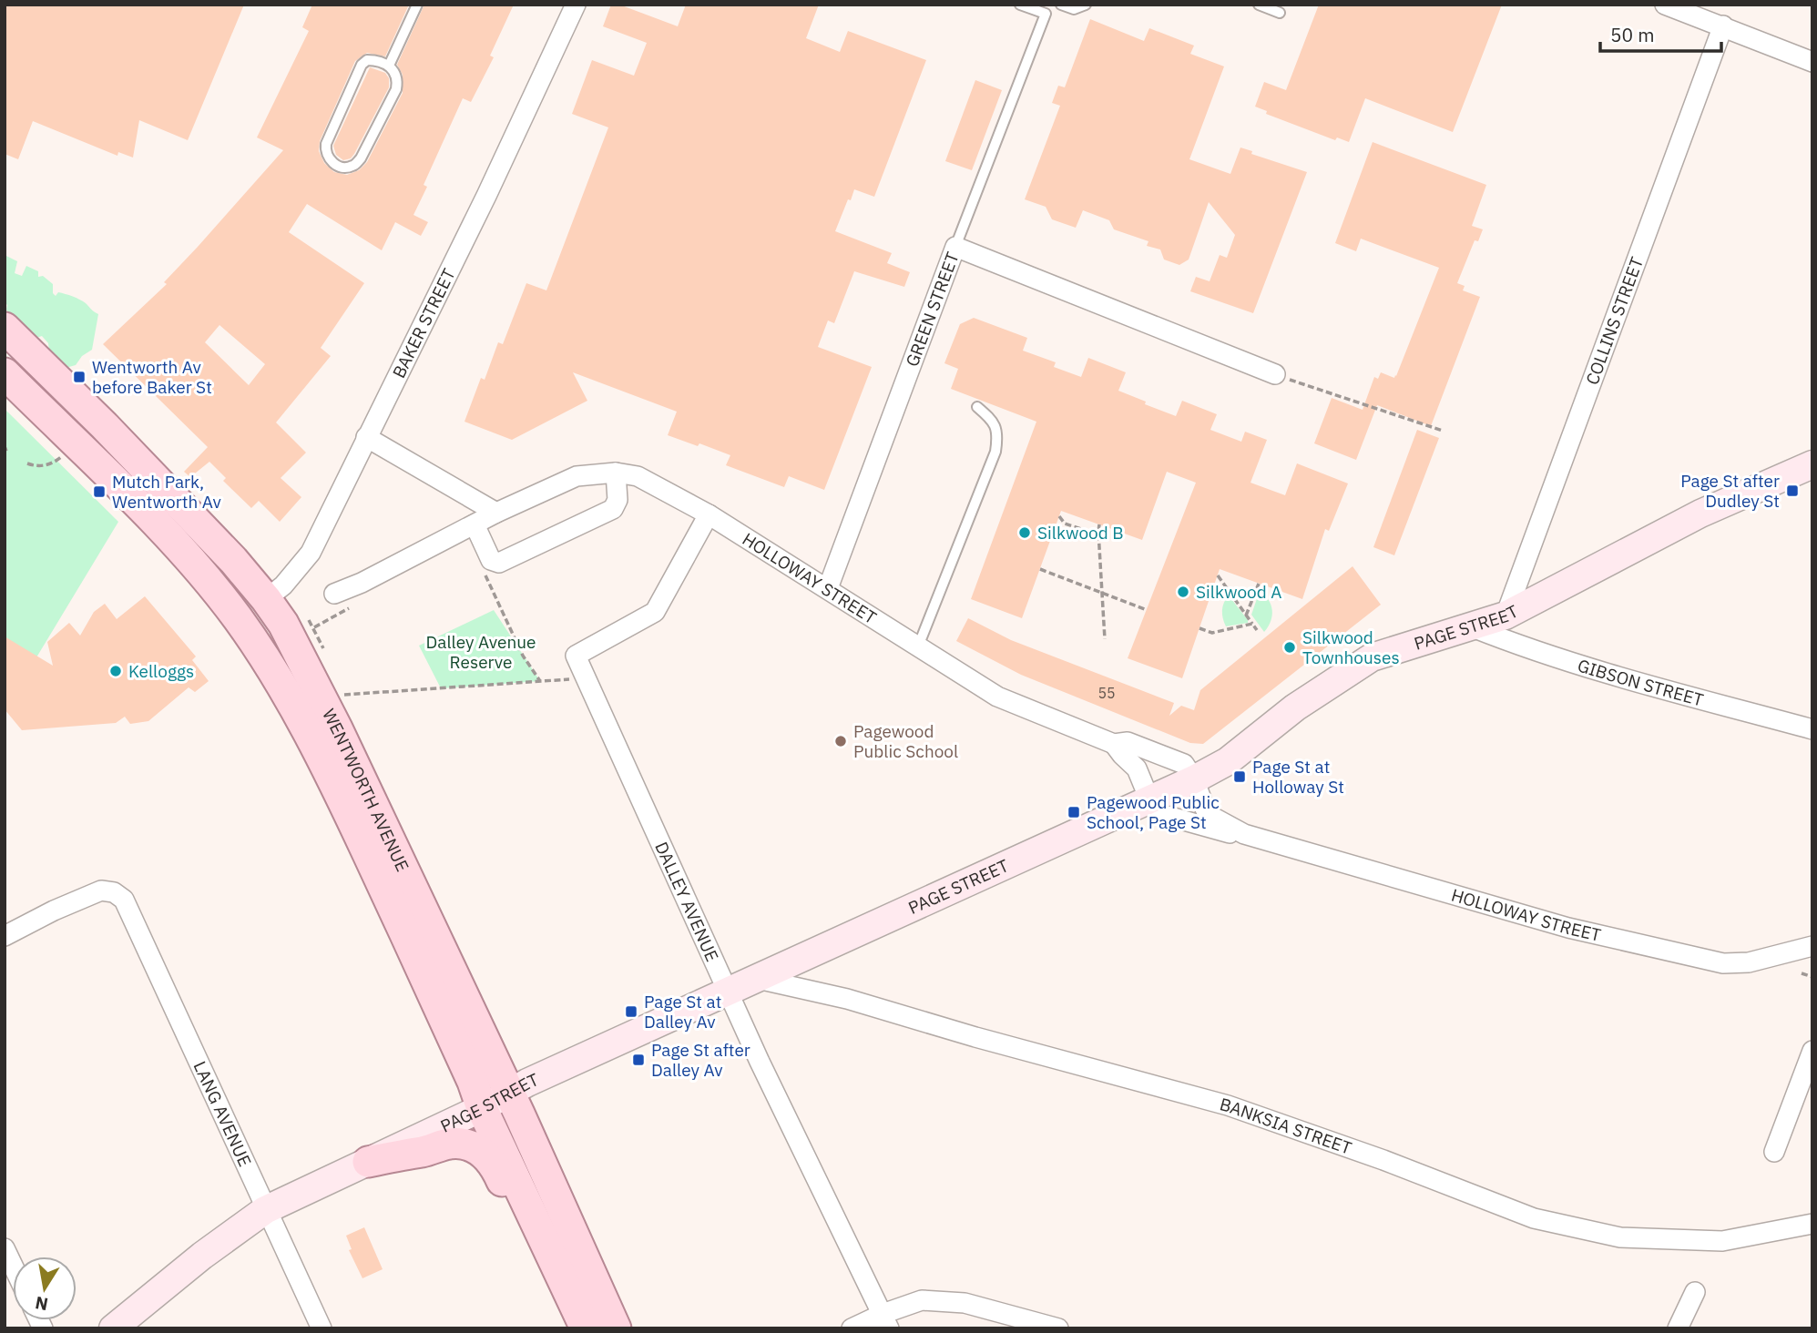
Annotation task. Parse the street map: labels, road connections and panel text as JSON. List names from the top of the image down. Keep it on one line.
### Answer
{"streets":{"main road":["BAKER STREET","PAGE STREET","WENTWORTH AVENUE"],"street":["GREEN STREET","COLLINS STREET","HOLLOWAY STREET","GIBSON STREET","DALLEY AVENUE","LANG AVENUE","BANKSIA STREET"]},"crossings":[["GREEN STREET","HOLLOWAY STREET"],["COLLINS STREET","PAGE STREET"],["BAKER STREET","WENTWORTH AVENUE"],["HOLLOWAY STREET","PAGE STREET"],["HOLLOWAY STREET","DALLEY AVENUE"],["PAGE STREET","GIBSON STREET"],["PAGE STREET","WENTWORTH AVENUE"],["PAGE STREET","DALLEY AVENUE"],["PAGE STREET","LANG AVENUE"],["PAGE STREET","BANKSIA STREET"]],"parks":["Dalley Avenue Reserve"],"places":{"transit":["Wentworth Av before Baker St","Page St after Dudley St","Mutch Park, Wentworth Av","Page St at Holloway St","Pagewood Public School, Page St","Page St at Dalley Av","Page St after Dalley Av"],"other":["Silkwood B","Silkwood A","Silkwood Townhouses","Kelloggs","Pagewood Public School"]},"house_numbers":["55"],"scale_bar":"50 m","north":"bottom"}
